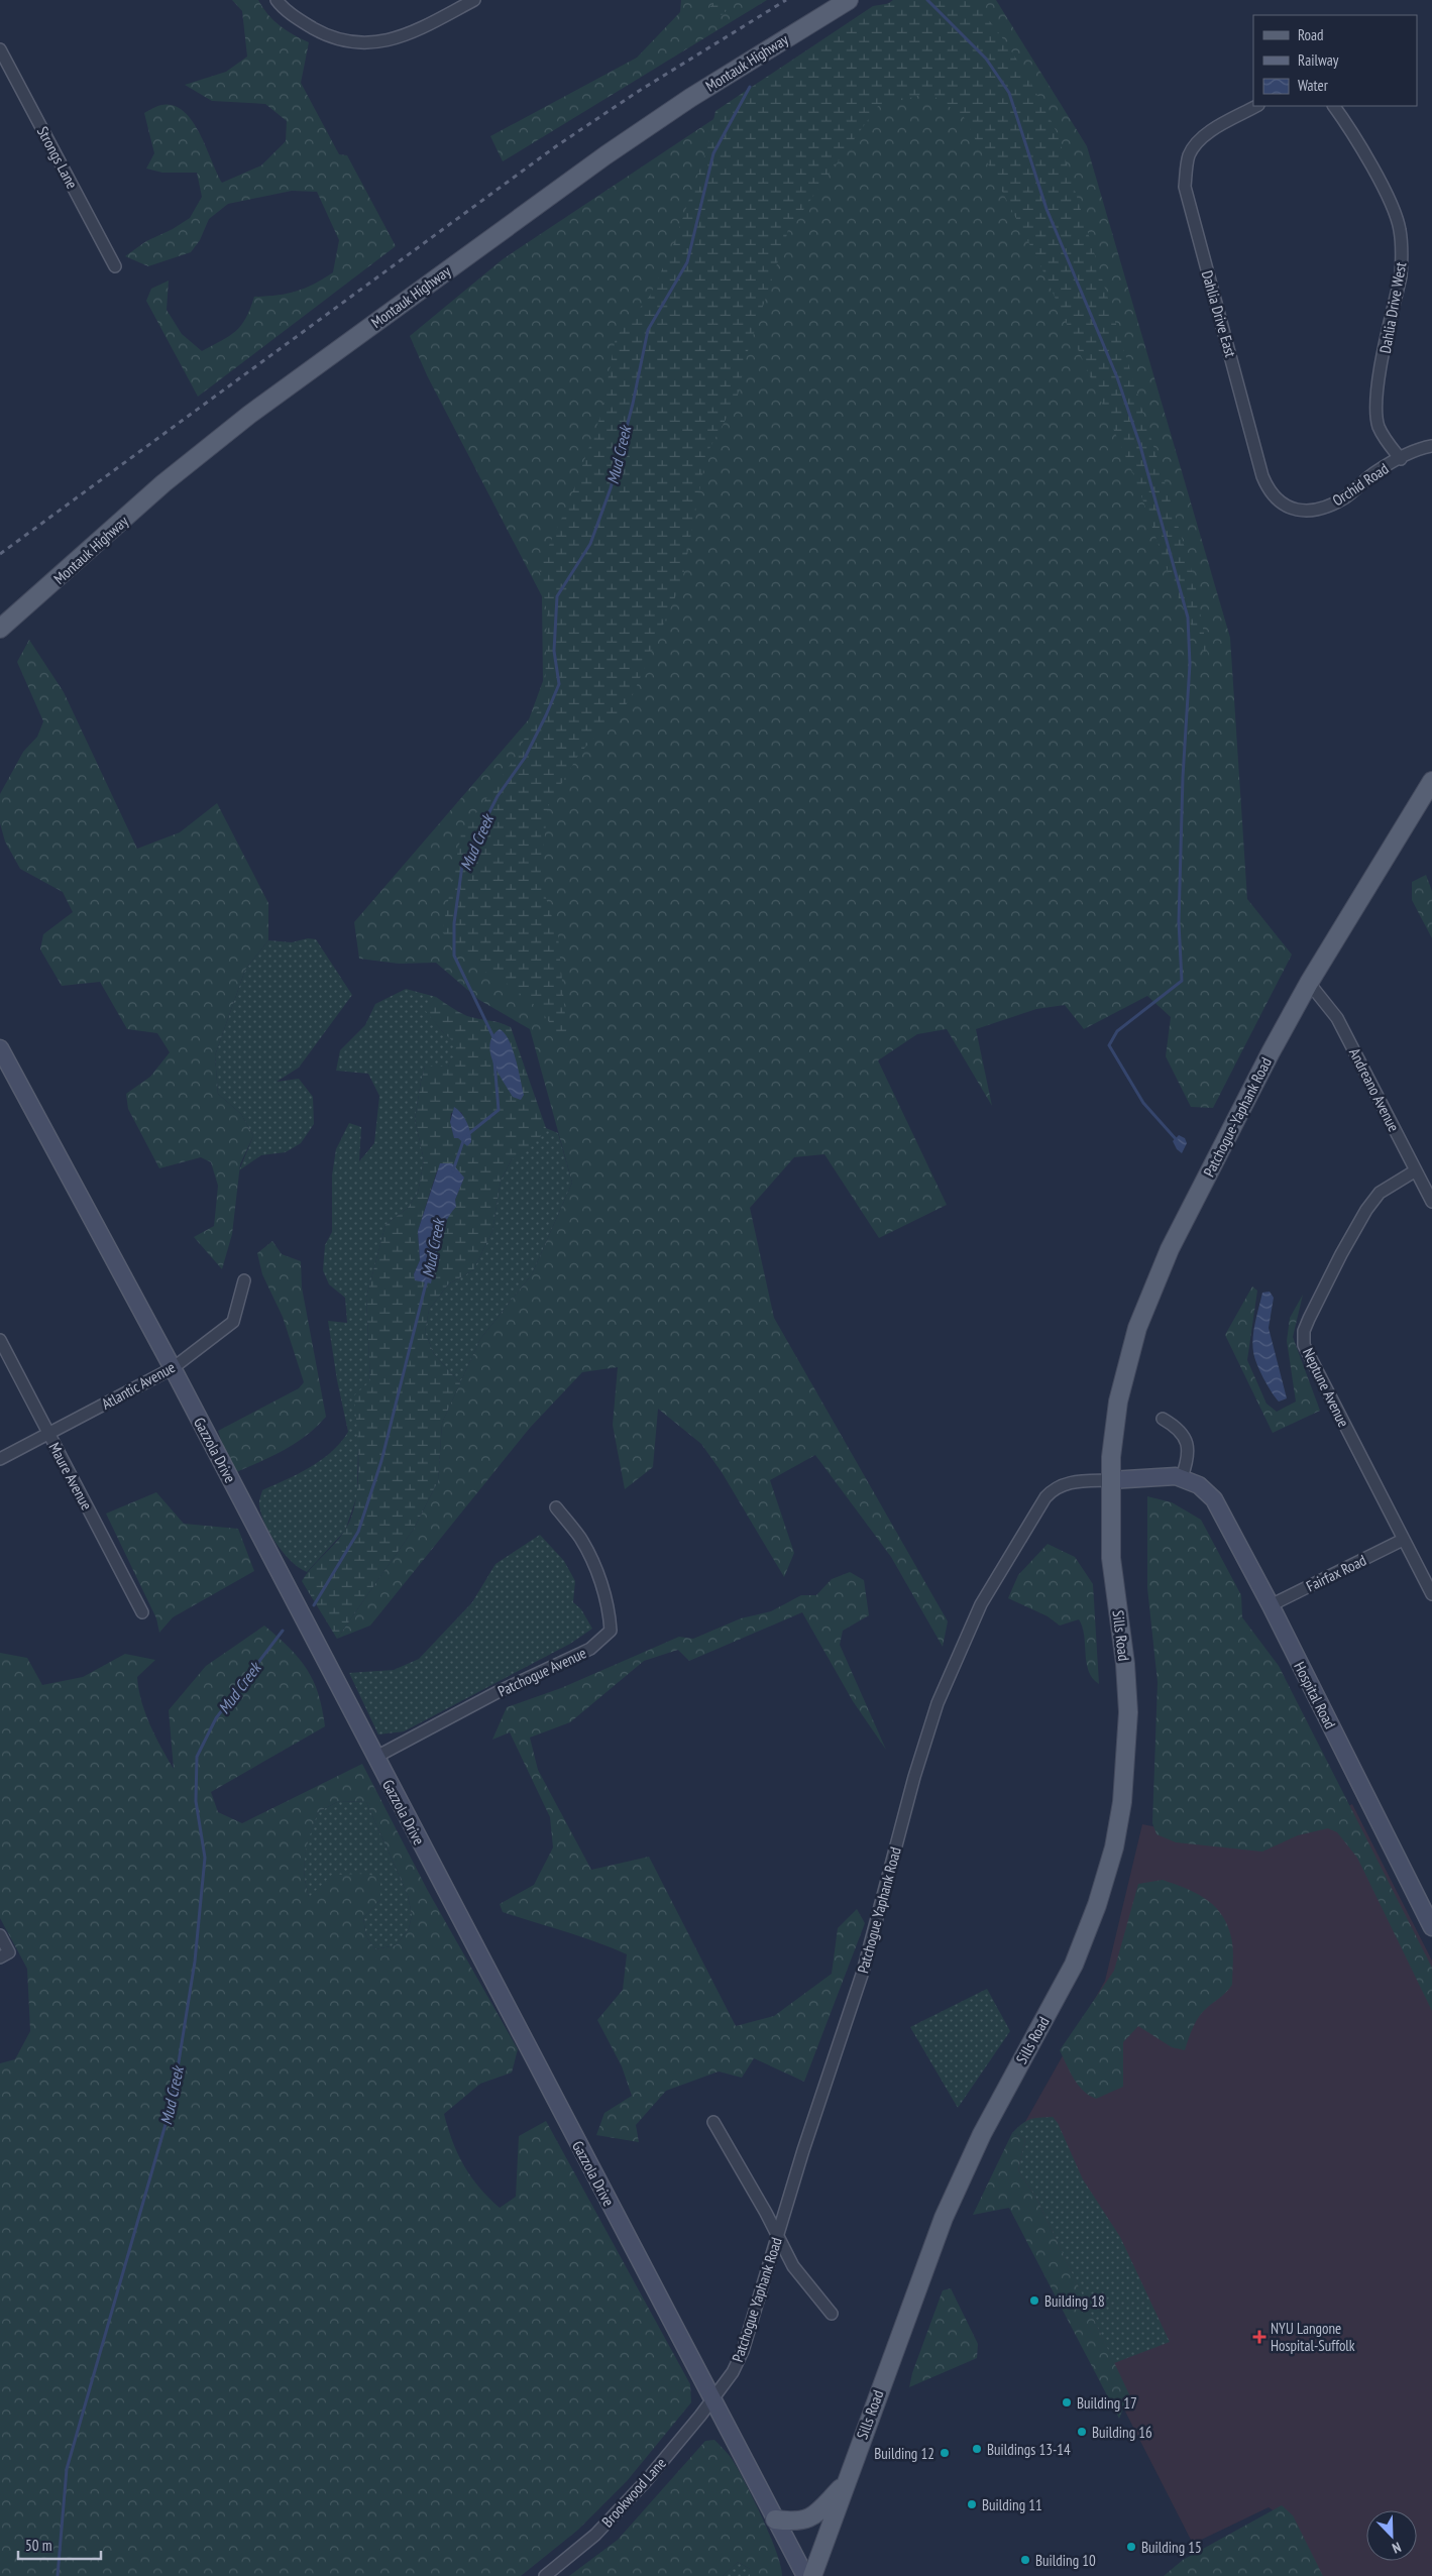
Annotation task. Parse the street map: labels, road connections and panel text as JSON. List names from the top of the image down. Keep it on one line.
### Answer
{"streets":{"main road":["Montauk Highway","Patchogue-Yaphank Road","Sills Road"],"street":["Strongs Lane","Dahlia Drive West","Dahlia Drive East","Orchid Road","Andreano Avenue","Atlantic Avenue","Neptune Avenue","Gazzola Drive","Maure Avenue","Fairfax Road","Patchogue Avenue","Hospital Road","Patchogue Yaphank Road","Brookwood Lane"]},"crossings":[["Dahlia Drive West","Orchid Road"],["Dahlia Drive East","Orchid Road"],["Andreano Avenue","Patchogue-Yaphank Road"],["Andreano Avenue","Neptune Avenue"],["Patchogue-Yaphank Road","Sills Road"],["Patchogue-Yaphank Road","Hospital Road"],["Patchogue-Yaphank Road","Patchogue Yaphank Road"],["Atlantic Avenue","Gazzola Drive"],["Atlantic Avenue","Maure Avenue"],["Neptune Avenue","Fairfax Road"],["Gazzola Drive","Patchogue Avenue"],["Gazzola Drive","Patchogue Yaphank Road"],["Gazzola Drive","Brookwood Lane"],["Fairfax Road","Hospital Road"],["Sills Road","Hospital Road"],["Sills Road","Patchogue Yaphank Road"],["Hospital Road","Patchogue Yaphank Road"],["Patchogue Yaphank Road","Brookwood Lane"]],"water":["Mud Creek"],"places":{"other":["Building 18","Building 17","Building 16","Buildings 13-14","Building 12","Building 11","Building 15","Building 10"],"health":["NYU Langone Hospital-Suffolk"]},"legend":["Road","Railway","Water"],"scale_bar":"50 m","north":"bottom right"}
